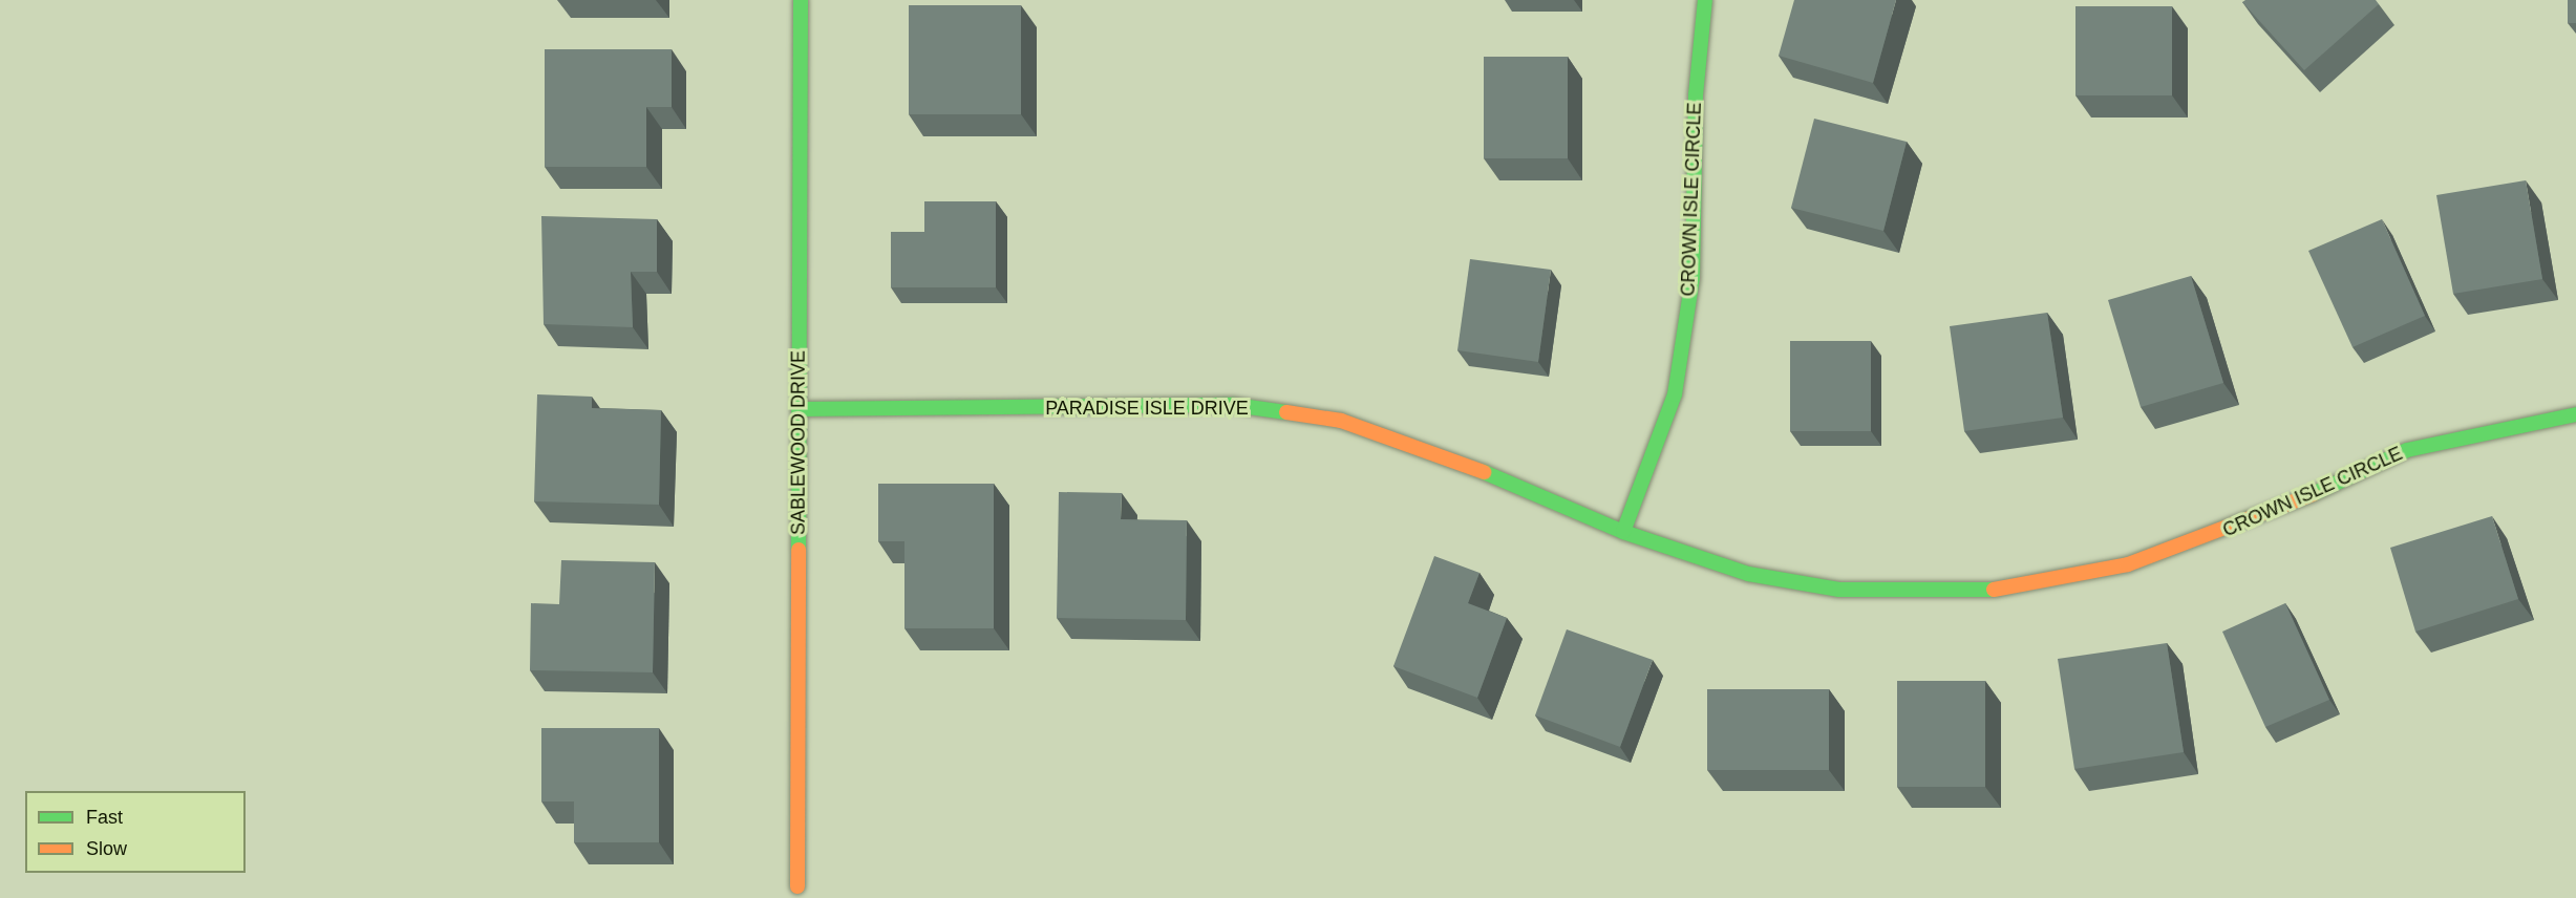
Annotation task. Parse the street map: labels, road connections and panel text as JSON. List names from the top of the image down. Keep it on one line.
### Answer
{"streets":{"street":["CROWN ISLE CIRCLE","PARADISE ISLE DRIVE","SABLEWOOD DRIVE"]},"crossings":[["CROWN ISLE CIRCLE","PARADISE ISLE DRIVE"],["PARADISE ISLE DRIVE","SABLEWOOD DRIVE"]],"legend":["Fast","Slow"]}
